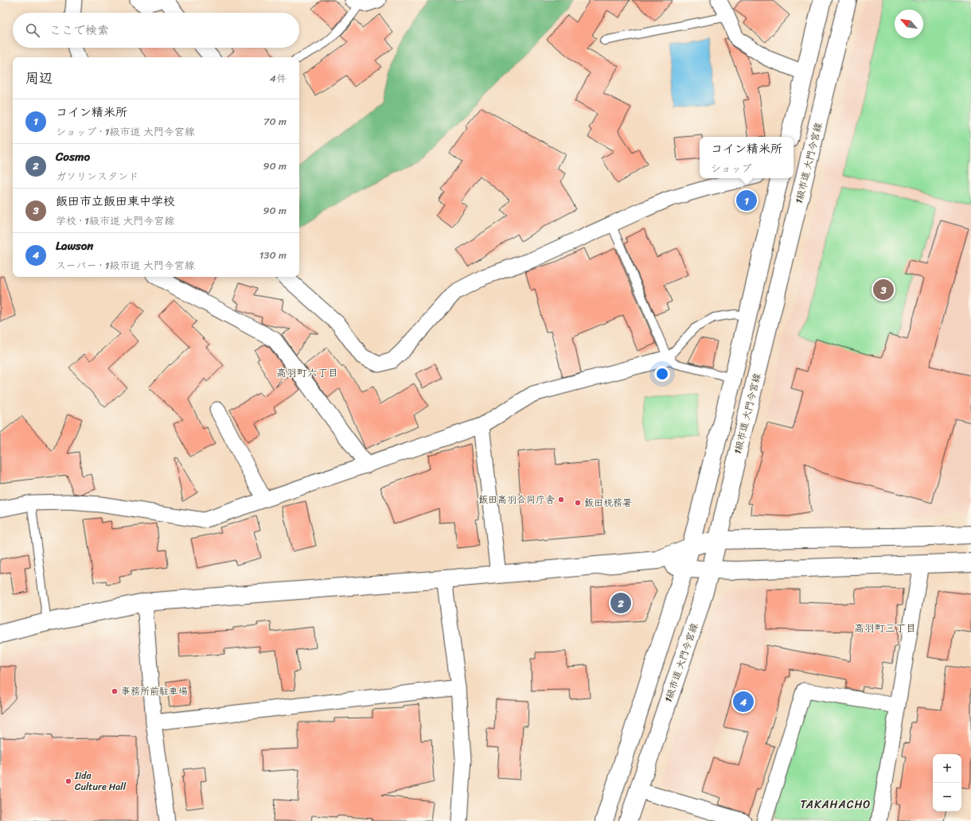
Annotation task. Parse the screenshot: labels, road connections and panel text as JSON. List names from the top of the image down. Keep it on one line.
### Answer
{"streets":{"street":["1級市道 大門今宮線"]},"districts":["高羽町六丁目","高羽町三丁目","TAKAHACHO"],"places":["飯田高羽合同庁舎","飯田税務署","事務所前駐車場","Iida Culture Hall"],"north":"top left","page":{"search":"ここで検索","heading":["周辺","4件"],"list":[{"mark":"1","name":"コイン精米所","note":"ショップ · 1級市道 大門今宮線","value":"70 m"},{"mark":"2","name":"Cosmo","note":"ガソリンスタンド","value":"90 m"},{"mark":"3","name":"飯田市立飯田東中学校","note":"学校 · 1級市道 大門今宮線","value":"90 m"},{"mark":"4","name":"Lawson","note":"スーパー · 1級市道 大門今宮線","value":"130 m"}],"popup":["コイン精米所","ショップ"],"pins":["1","3","2","4"],"map_buttons":["+","−"]}}
